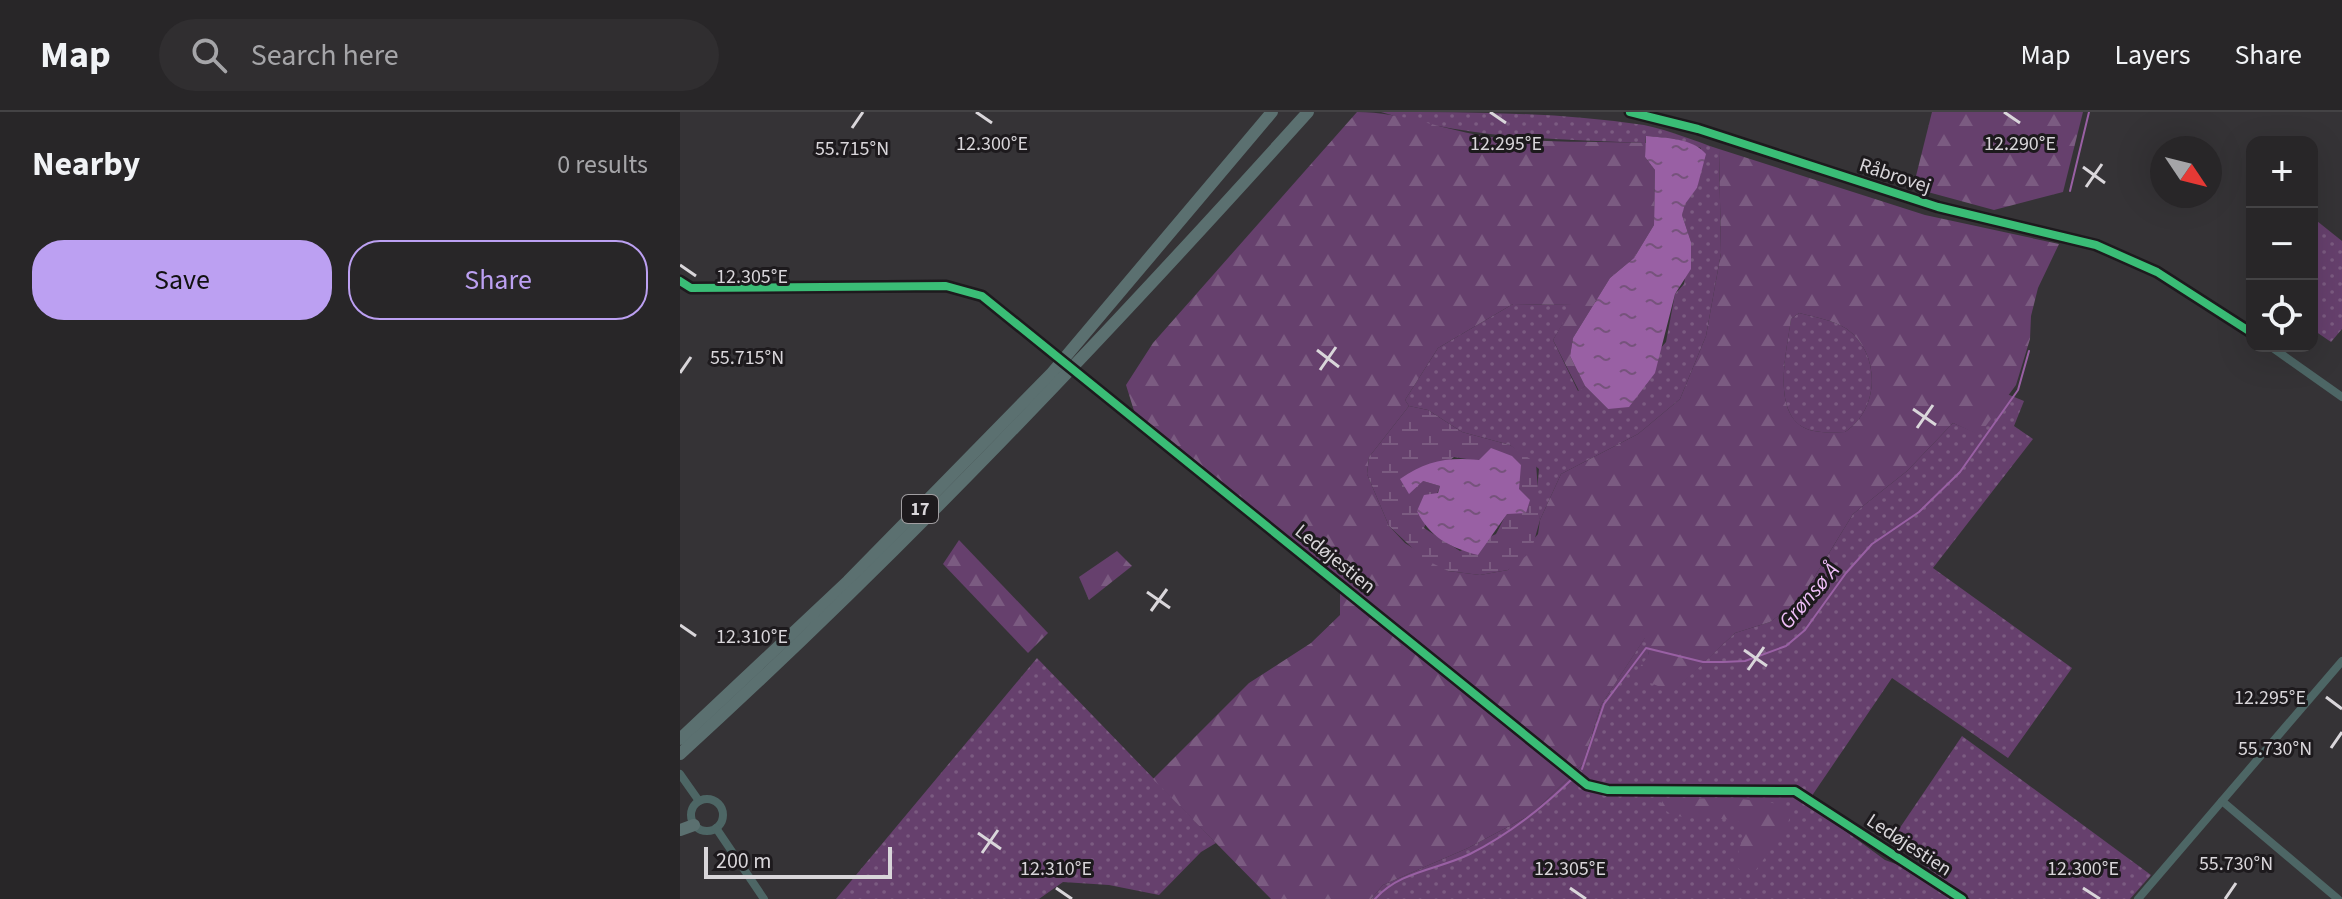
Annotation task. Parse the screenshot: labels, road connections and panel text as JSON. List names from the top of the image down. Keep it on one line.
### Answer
{"streets":{"highway":["17"],"street":["Råbrovej"],"cycle path":["Ledøjestien"]},"water":["Grønsø Å"],"scale_bar":"200 m","north":"bottom right","page":{"header":"Map","search":"Search here","nav":["Map","Layers","Share"],"heading":["Nearby","0 results"],"map_buttons":["+","−"],"buttons":["Save","Share"],"scale":"200 m"},"coordinates":["12.300°E","12.295°E","12.290°E","55.715°N","12.305°E","12.310°E","55.730°N"]}
